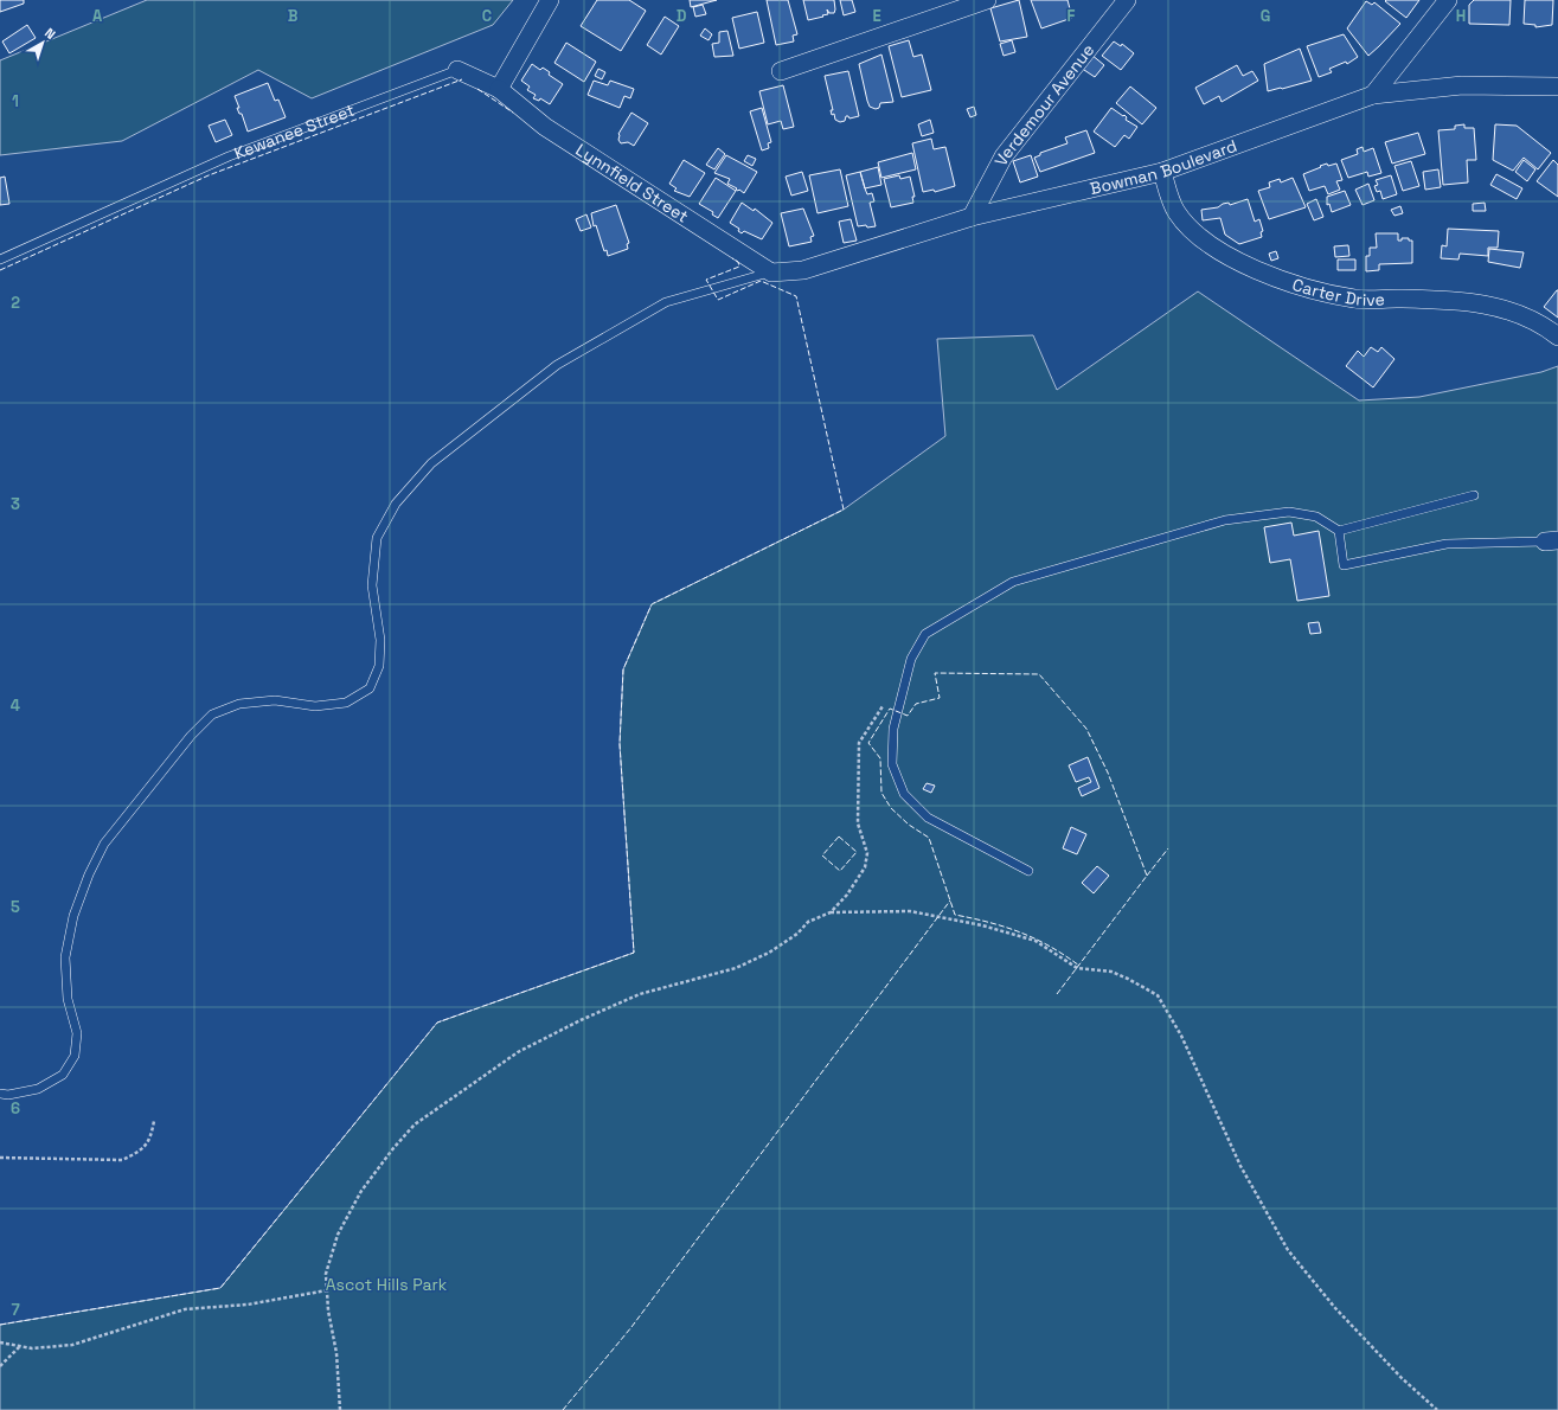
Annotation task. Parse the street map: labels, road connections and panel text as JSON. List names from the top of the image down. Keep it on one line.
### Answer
{"streets":{"street":["Verdemour Avenue","Kewanee Street","Bowman Boulevard","Lynnfield Street","Carter Drive"]},"crossings":[["Verdemour Avenue","Bowman Boulevard"],["Kewanee Street","Lynnfield Street"],["Bowman Boulevard","Lynnfield Street"],["Bowman Boulevard","Carter Drive"]],"parks":["Ascot Hills Park"],"north":"top right","grid":{"columns":["A","B","C","D","E","F","G","H"],"rows":["1","2","3","4","5","6","7"]}}
